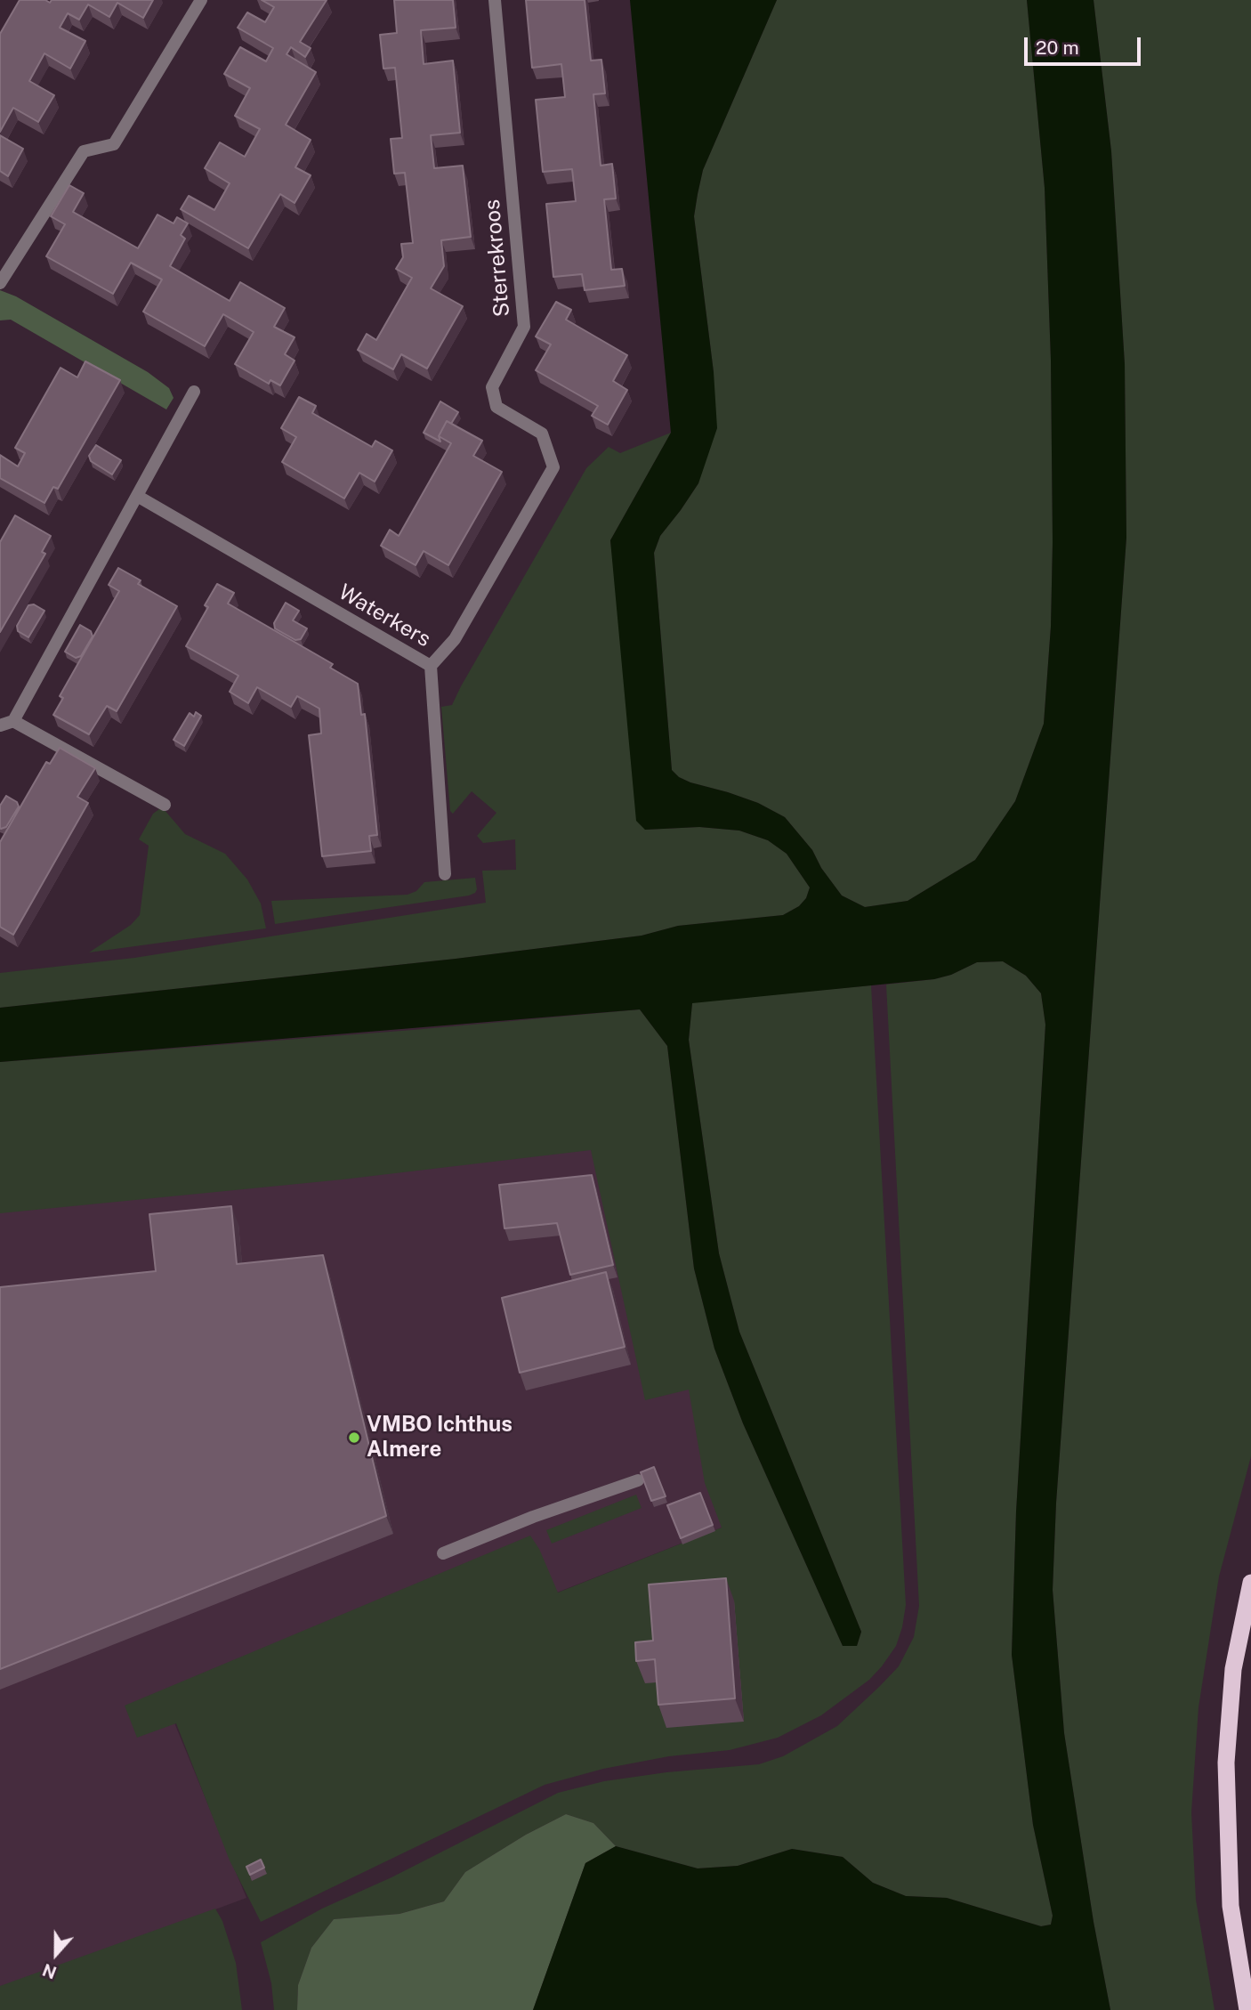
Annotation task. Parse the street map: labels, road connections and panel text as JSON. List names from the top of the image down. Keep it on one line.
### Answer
{"streets":{"street":["Sterrekroos","Waterkers"]},"crossings":[["Sterrekroos","Waterkers"]],"places":["VMBO Ichthus Almere"],"scale_bar":"20 m","north":"bottom"}
